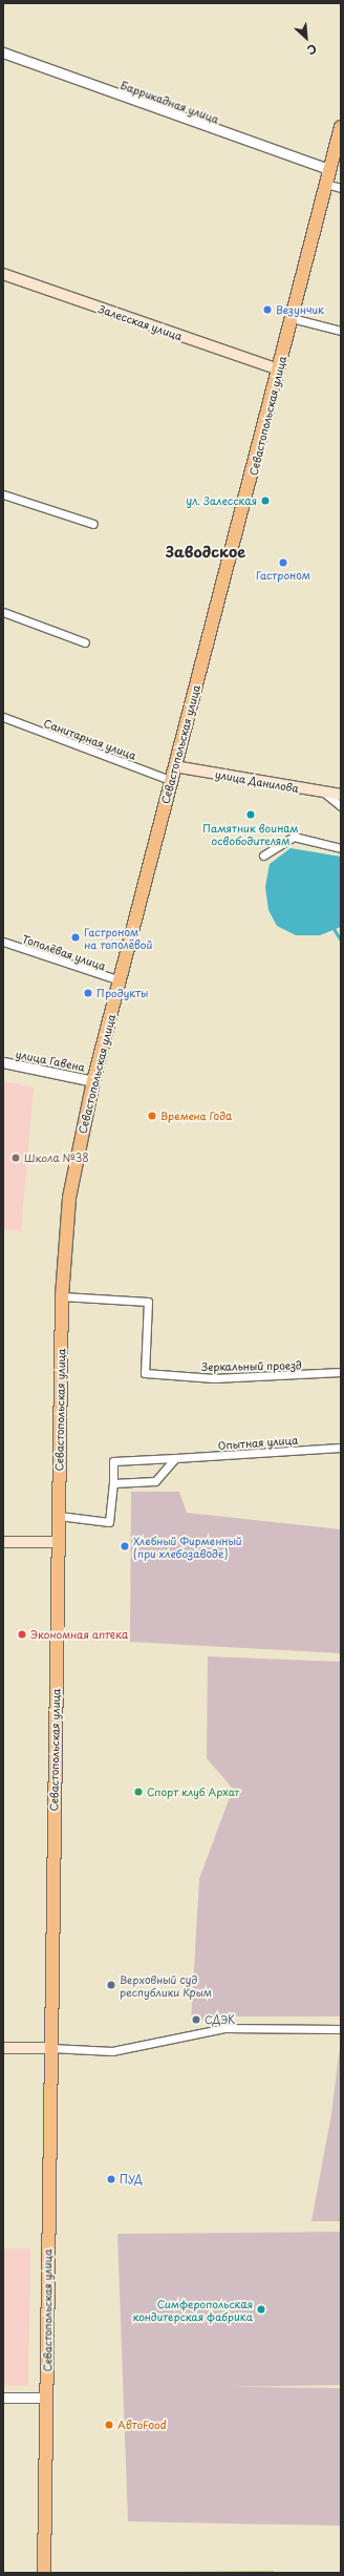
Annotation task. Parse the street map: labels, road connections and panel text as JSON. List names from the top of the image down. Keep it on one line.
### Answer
{"streets":{"main road":["Залесская улица","Севастопольская улица","улица Данилова"],"street":["Баррикадная улица","Санитарная улица","Тополёвая улица","улица Гавена","Зеркальный проезд","Опытная улица"]},"crossings":[["Баррикадная улица","Севастопольская улица"],["Залесская улица","Севастопольская улица"],["Севастопольская улица","Санитарная улица"],["Севастопольская улица","улица Данилова"],["Севастопольская улица","Тополёвая улица"],["Севастопольская улица","улица Гавена"],["Севастопольская улица","Зеркальный проезд"],["Севастопольская улица","Опытная улица"]],"districts":["Заводское"],"places":["Везунчик","ул. Залесская","Гастроном","Памятник воинам освободителям","Гастроном на тополёвой","Продукты","Времена Года","Школа №38","Хлебный Фирменный (при хлебозаводе)","Экономная аптека","Спорт клуб Архат","Верховный суд республики Крым","СДЭК","ПУД","Симферопольская кондитерская фабрика","АвтоFood"],"north":"bottom right"}
